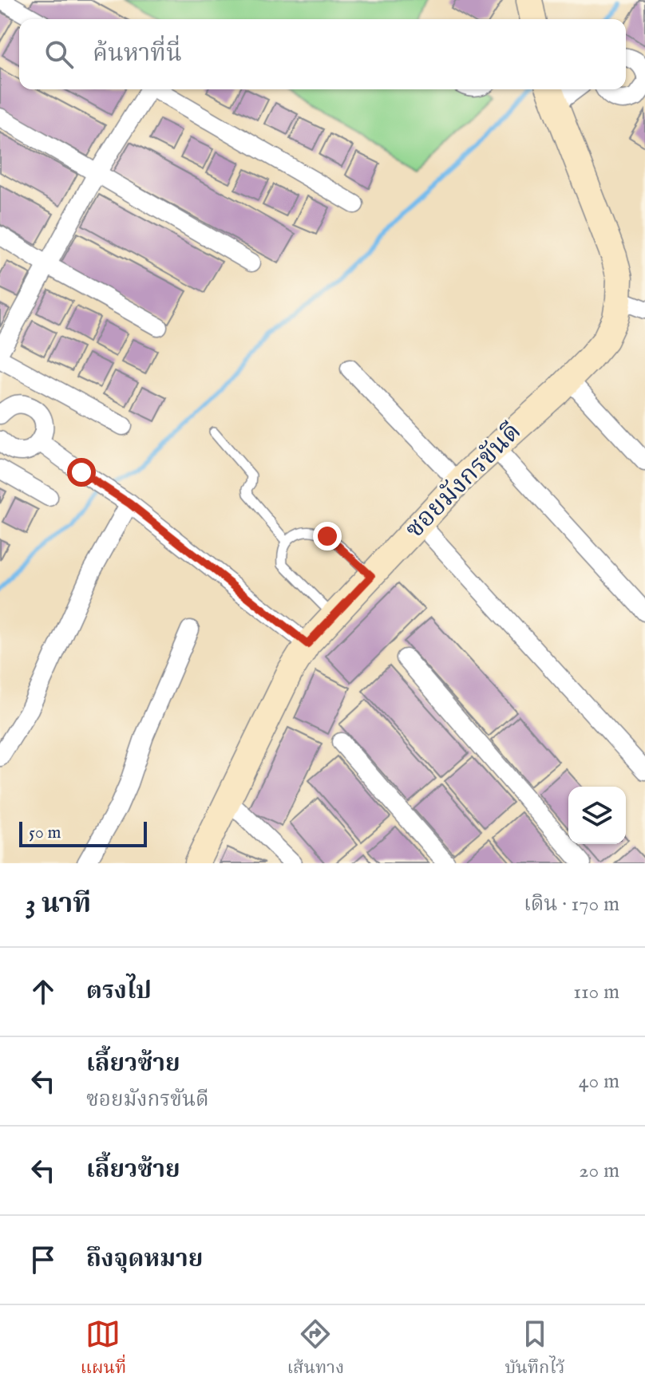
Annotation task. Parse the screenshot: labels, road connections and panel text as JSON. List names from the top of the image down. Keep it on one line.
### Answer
{"streets":{"street":["ซอยมังกรขันดี"]},"scale_bar":"50 m","page":{"search":"ค้นหาที่นี่","scale":"50 m","heading":["3 นาที","เดิน · 170 m"],"list":[["ตรงไป","110 m"],["เลี้ยวซ้าย","ซอยมังกรขันดี","40 m"],["เลี้ยวซ้าย","20 m"],"ถึงจุดหมาย"],"nav":["แผนที่","เส้นทาง","บันทึกไว้"]}}
